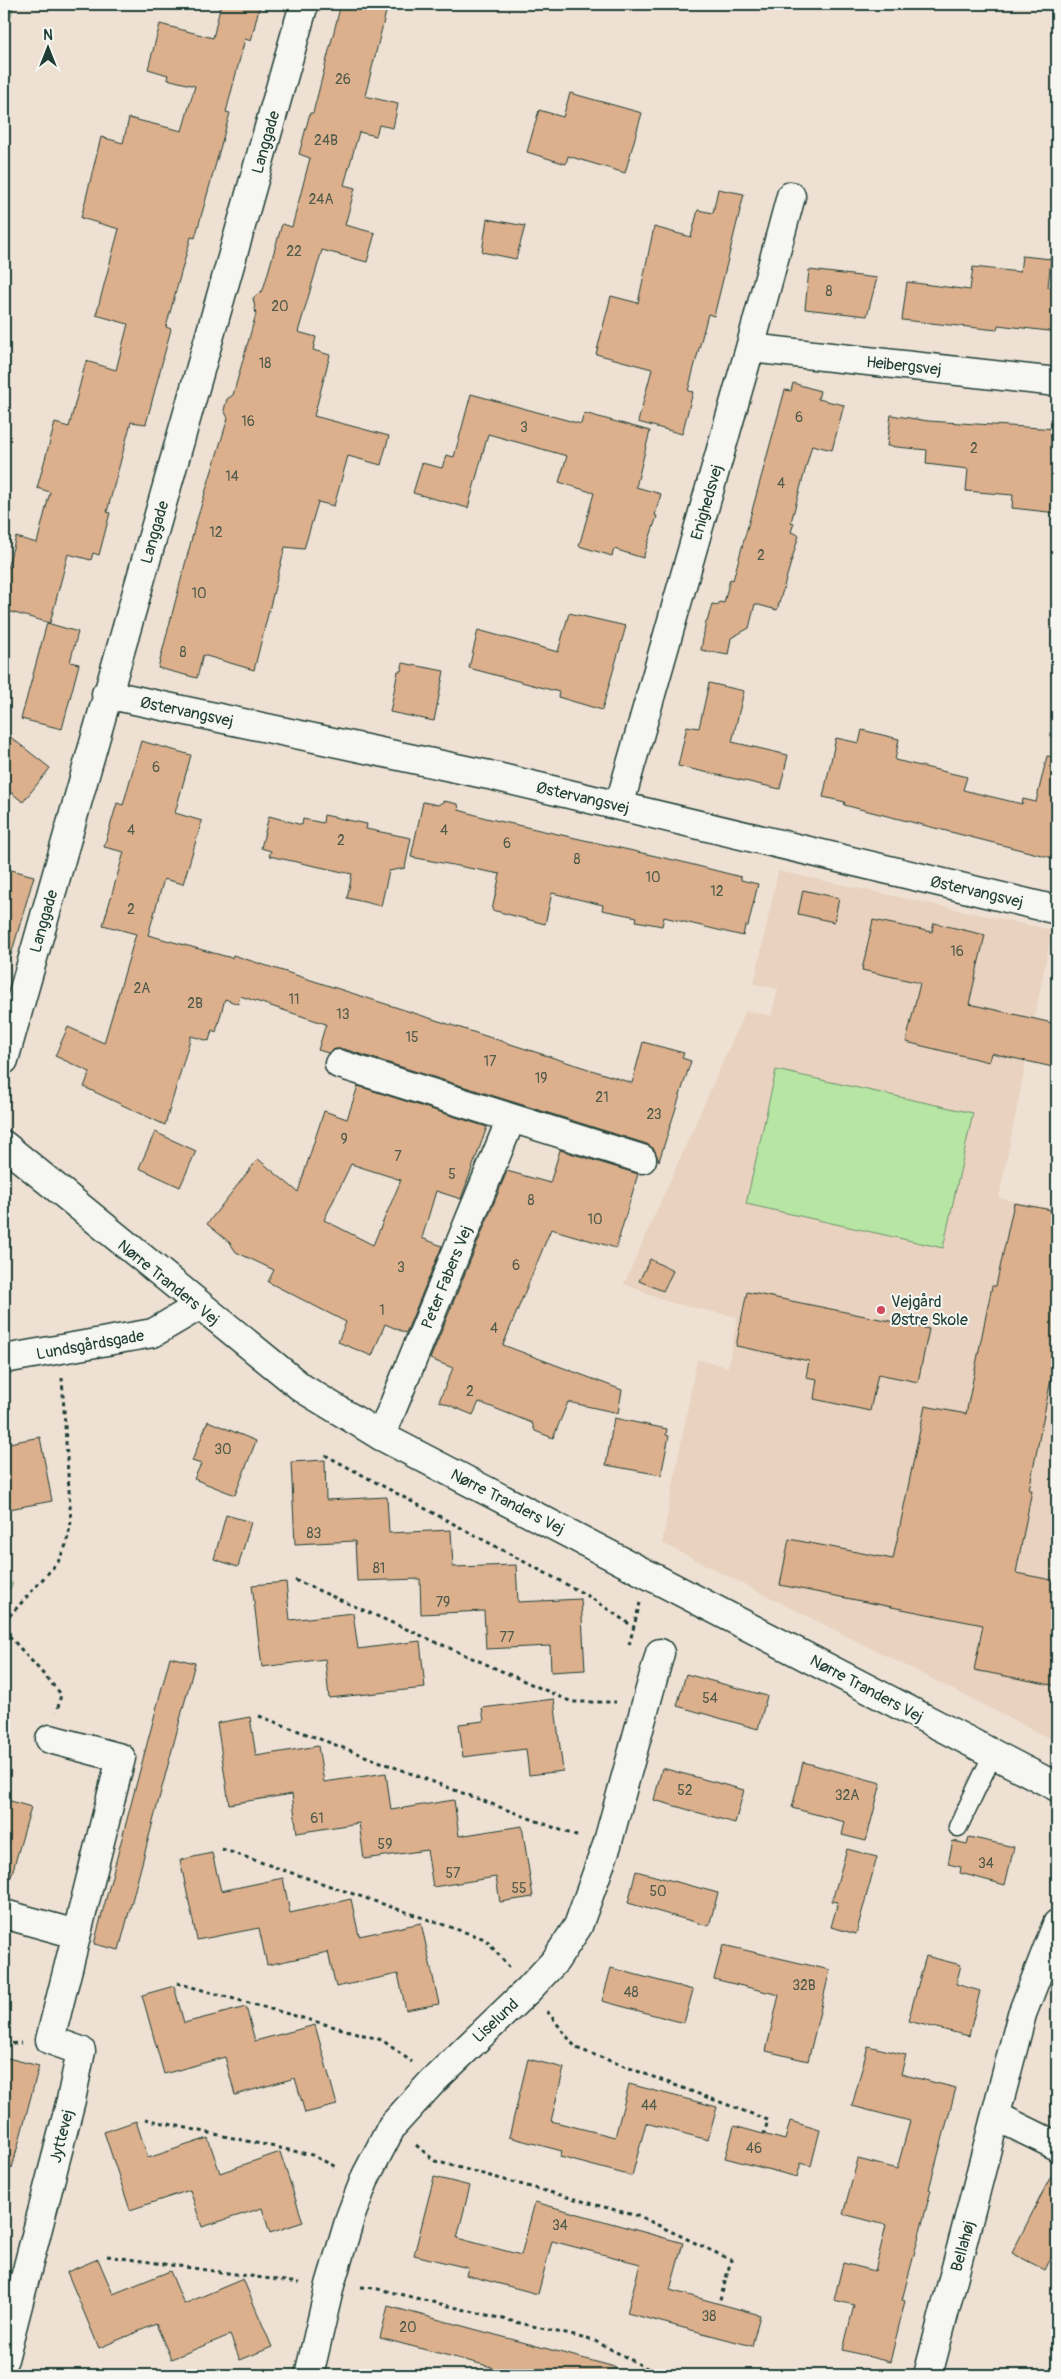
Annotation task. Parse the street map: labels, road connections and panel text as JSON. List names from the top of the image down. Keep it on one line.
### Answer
{"streets":{"street":["Langgade","Heibergsvej","Enighedsvej","Østervangsvej","Peter Fabers Vej","Nørre Tranders Vej","Lundsgårdsgade","Liselund","Jyttevej","Bellahøj"]},"crossings":[["Langgade","Østervangsvej"],["Heibergsvej","Enighedsvej"],["Enighedsvej","Østervangsvej"],["Peter Fabers Vej","Nørre Tranders Vej"],["Nørre Tranders Vej","Lundsgårdsgade"]],"places":["Vejgård Østre Skole"],"house_numbers":["26","24B","24A","22","8","20","18","6","16","3","2","14","4","12","2","10","8","6","4","4","2","6","8","10","12","2","16","2A","11","2B","13","15","17","19","21","23","9","7","5","8","10","6","3","1","4","2","30","83","81","79","77","54","52","32A","61","59","34","57","55","50","32B","48","44","46","34","38","20"],"north":"top"}
